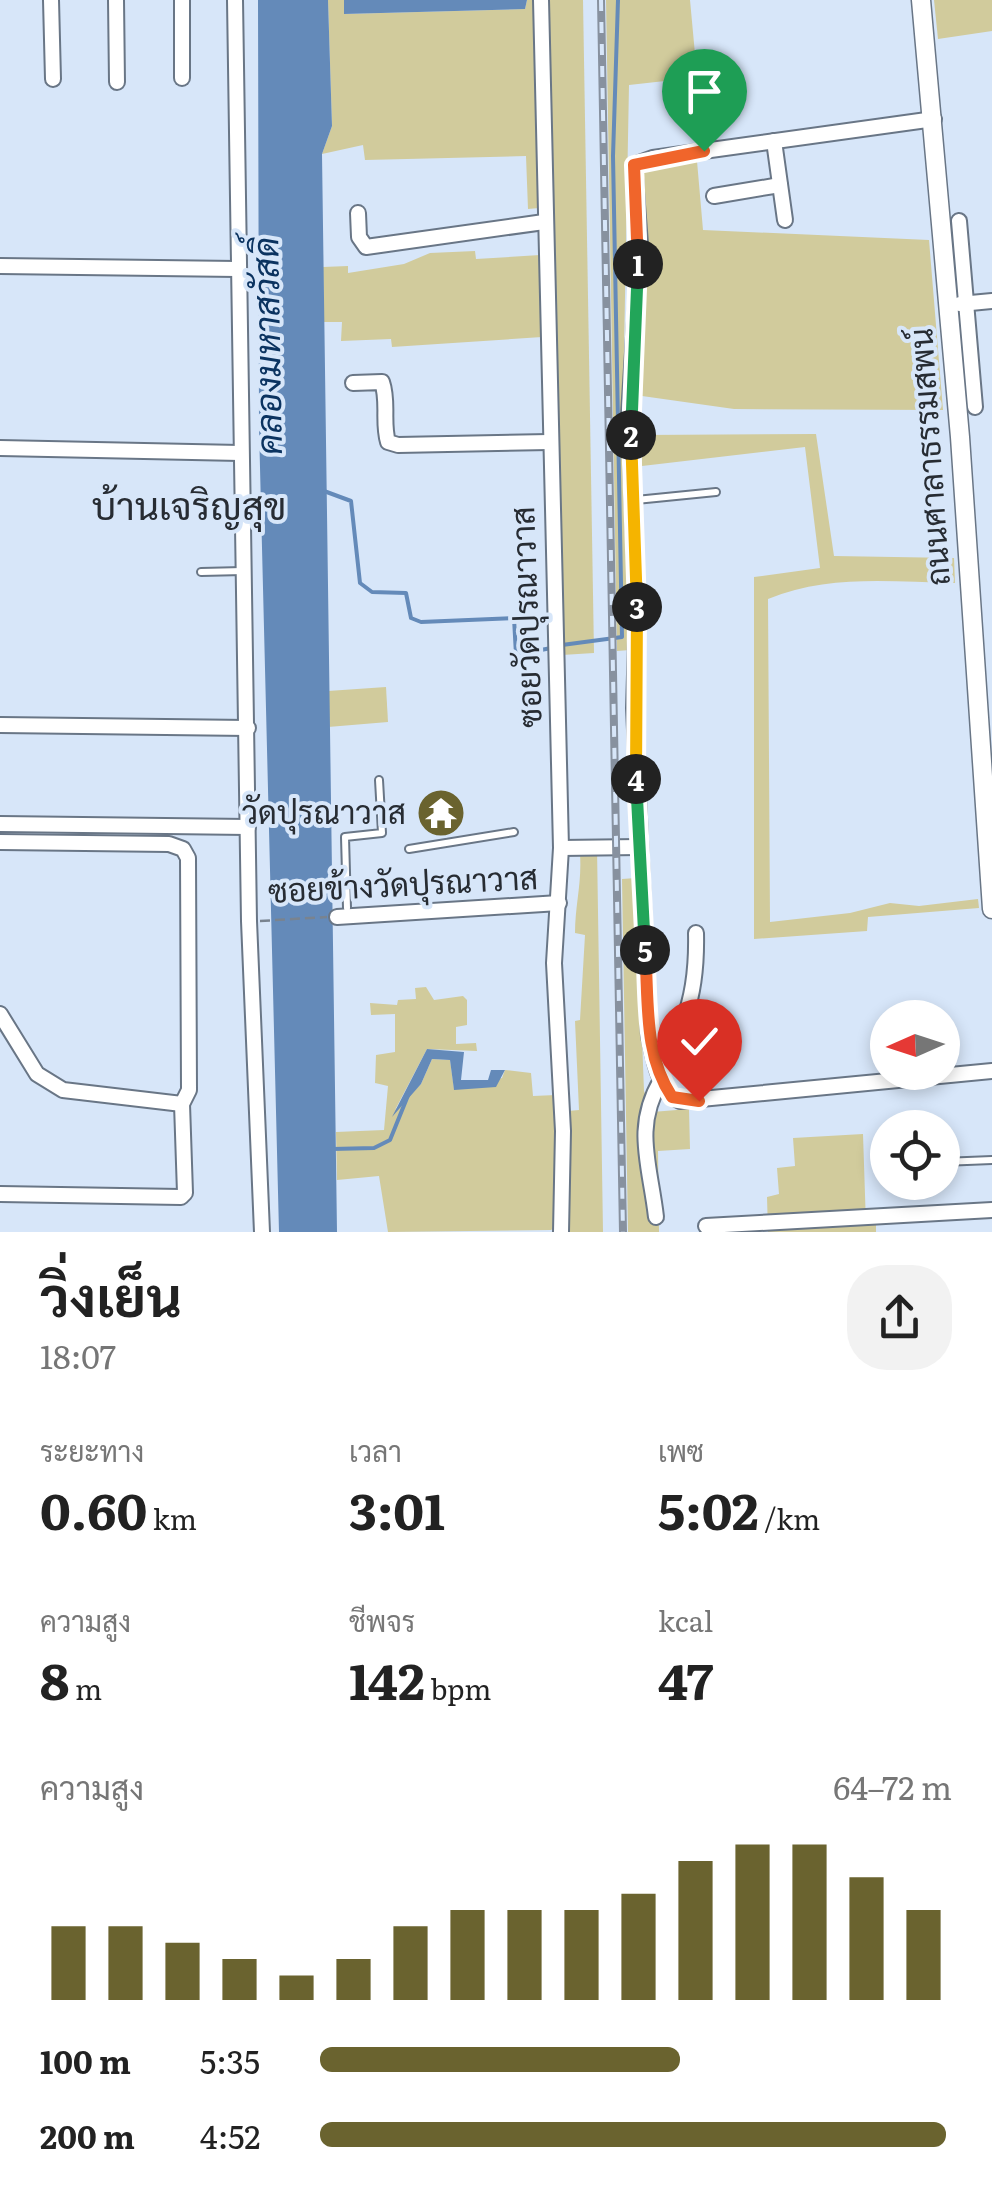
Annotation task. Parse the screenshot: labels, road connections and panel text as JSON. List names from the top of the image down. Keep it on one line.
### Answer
{"streets":{"street":["ถนนศาลาธรรมสพน์","ซอยวัดปุรณาวาส","ซอยข้างวัดปุรณาวาส"]},"crossings":[["ซอยวัดปุรณาวาส","ซอยข้างวัดปุรณาวาส"]],"districts":["บ้านเจริญสุข"],"water":["คลองมหาสวัสดิ์"],"places":{"temple":["วัดปุรณาวาส"]},"north":"left","page":{"pins":["1","2","3","4","5"],"heading":["วิ่งเย็น","18:07"],"stats":[["ระยะทาง","0.60 km"],["เวลา","3:01"],["เพซ","5:02 /km"],["ความสูง","8 m"],["ชีพจร","142 bpm"],["kcal","47"]],"chart":["ความสูง","64–72 m"],"list":[{"name":"100 m","note":"5:35"},{"name":"200 m","note":"4:52"}]}}
